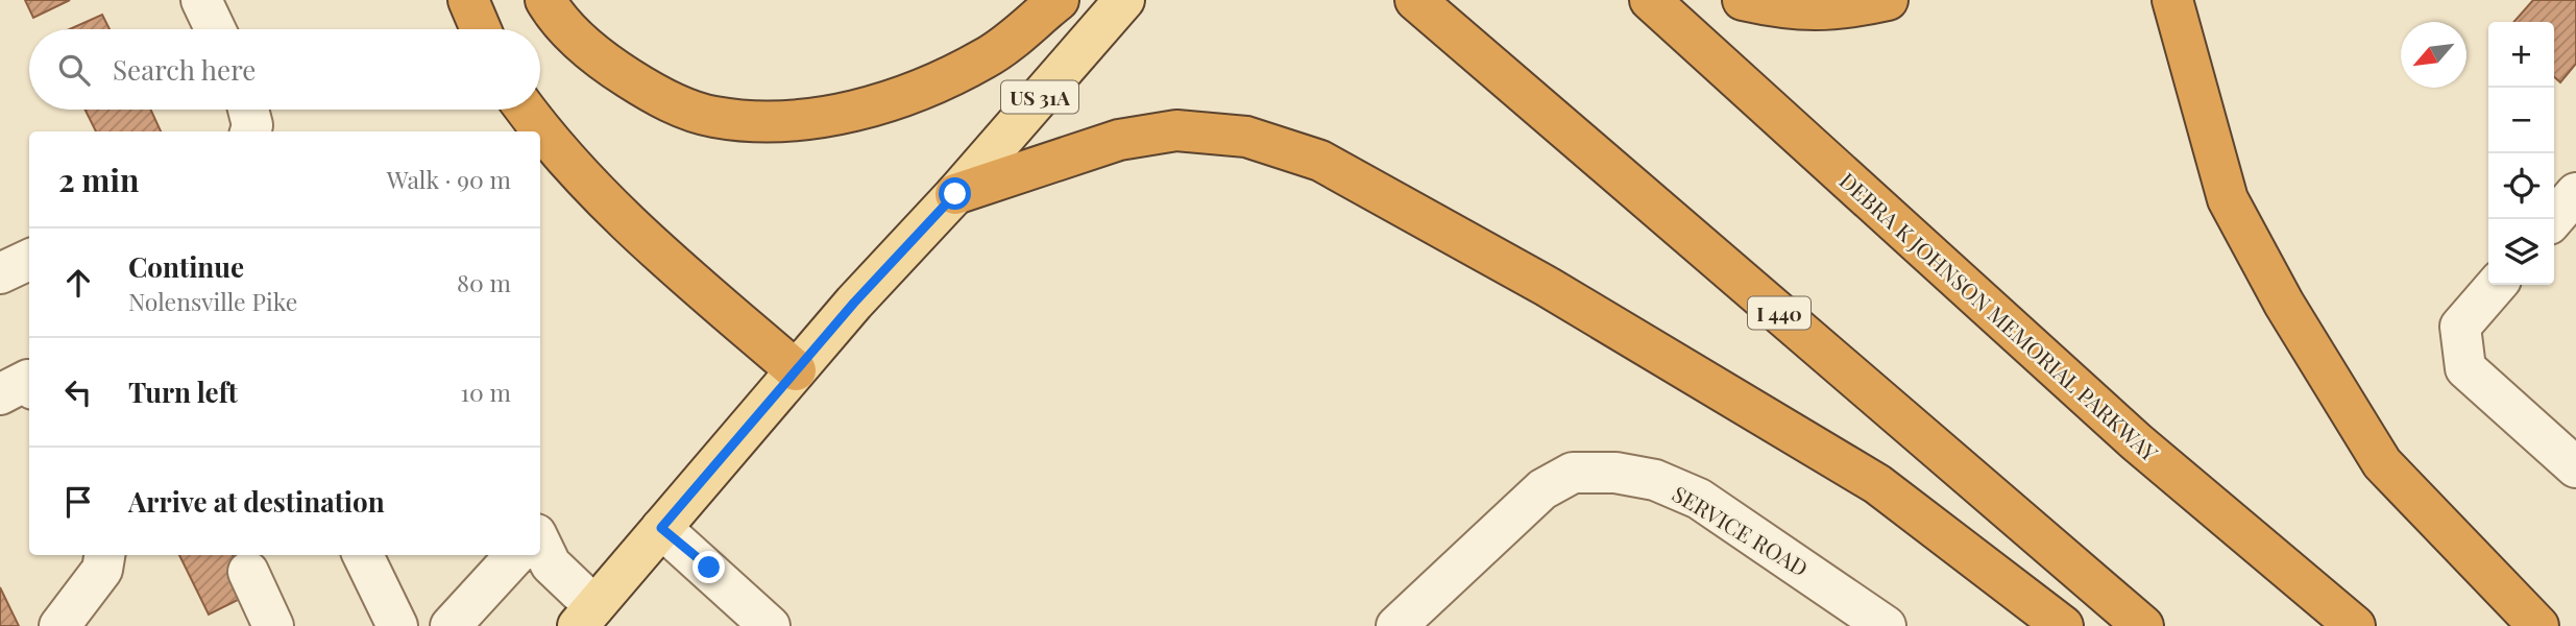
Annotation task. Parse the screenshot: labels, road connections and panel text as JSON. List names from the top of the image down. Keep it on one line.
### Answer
{"streets":{"highway":["I 440","DEBRA K JOHNSON MEMORIAL PARKWAY"],"main road":["US 31A"],"street":["SERVICE ROAD"]},"north":"bottom left","page":{"map_buttons":["+","−"],"search":"Search here","heading":["2 min","Walk · 90 m"],"list":[["Continue","Nolensville Pike","80 m"],["Turn left","10 m"],"Arrive at destination"]}}
